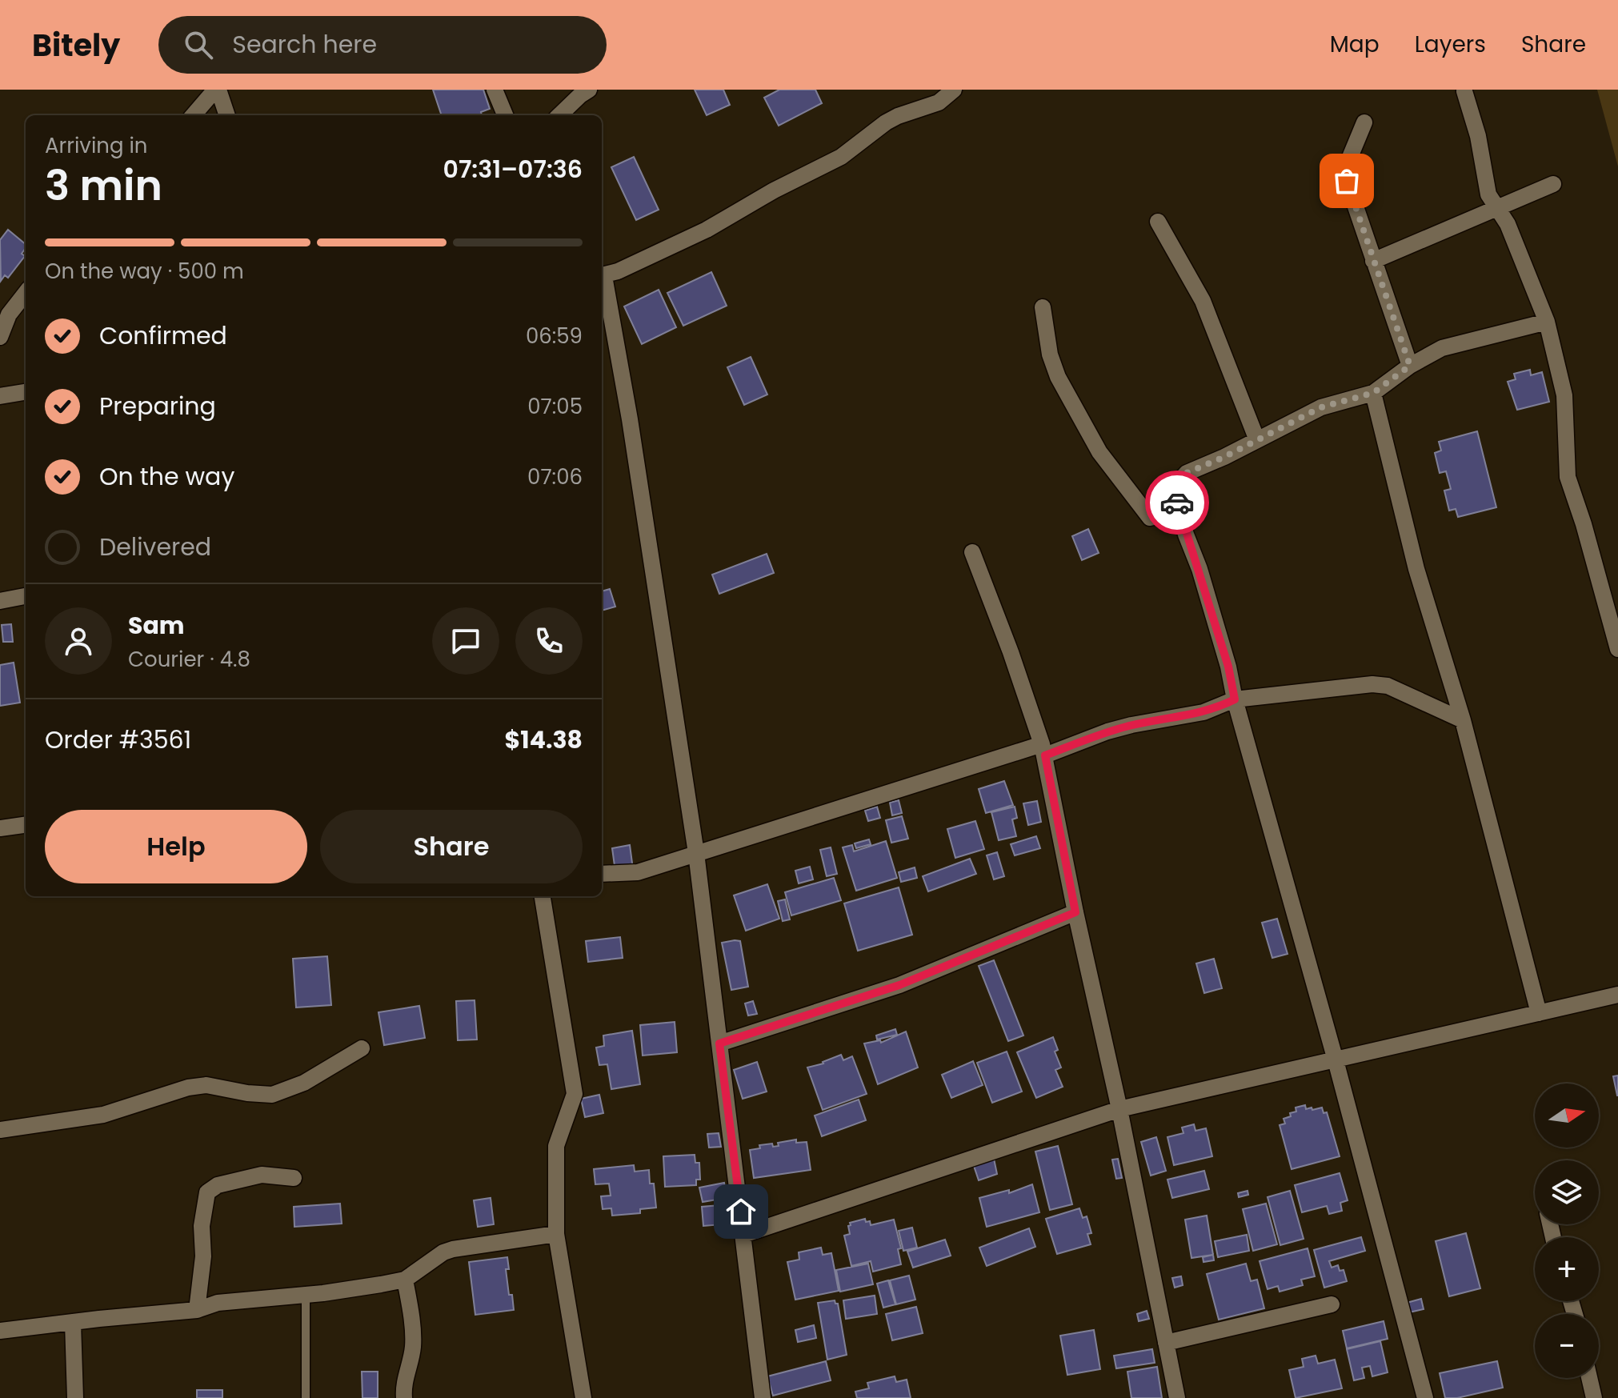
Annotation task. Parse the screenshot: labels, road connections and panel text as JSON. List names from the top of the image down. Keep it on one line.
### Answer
{"north":"right","page":{"header":"Bitely","search":"Search here","nav":["Map","Layers","Share"],"heading":["3 min","Arriving in","07:31–07:36"],"panel":["Sam","Courier · 4.8","Order #3561","$14.38"],"bar":"On the way · 500 m","list":[["Confirmed","06:59"],["Preparing","07:05"],["On the way","07:06"],"Delivered"],"buttons":["Help","Share"],"map_buttons":["+","−"]}}
